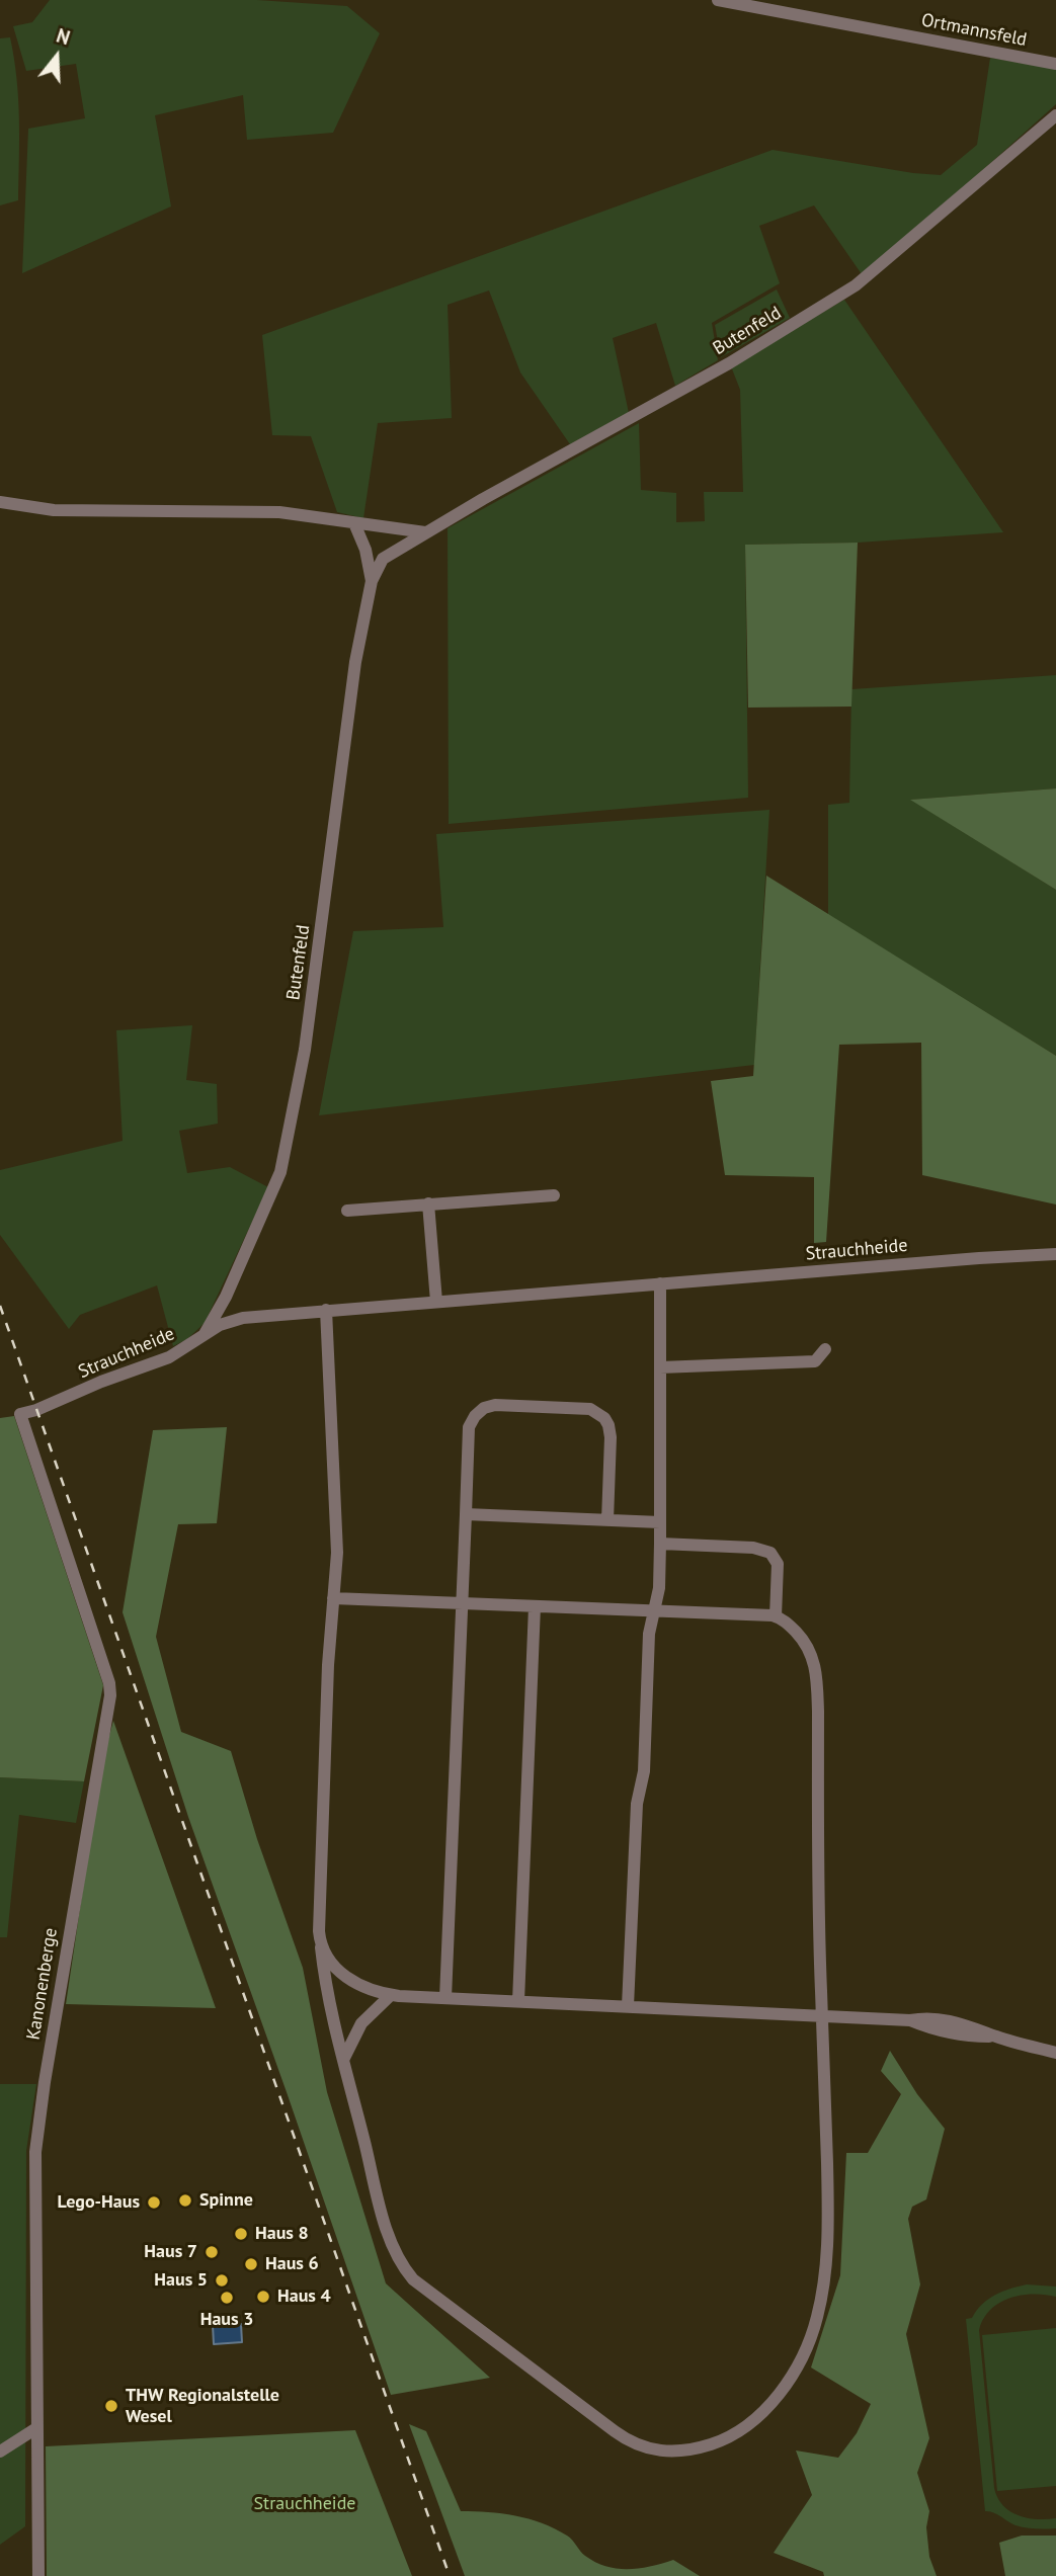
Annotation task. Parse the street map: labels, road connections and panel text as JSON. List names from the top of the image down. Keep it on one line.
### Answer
{"streets":{"street":["Ortmannsfeld","Butenfeld","Strauchheide","Kanonenberge"]},"crossings":[["Butenfeld","Strauchheide"],["Strauchheide","Kanonenberge"]],"parks":["Strauchheide"],"places":["Spinne","Lego-Haus","Haus 8","Haus 7","Haus 6","Haus 5","Haus 4","Haus 3","THW Regionalstelle Wesel"],"north":"top"}
